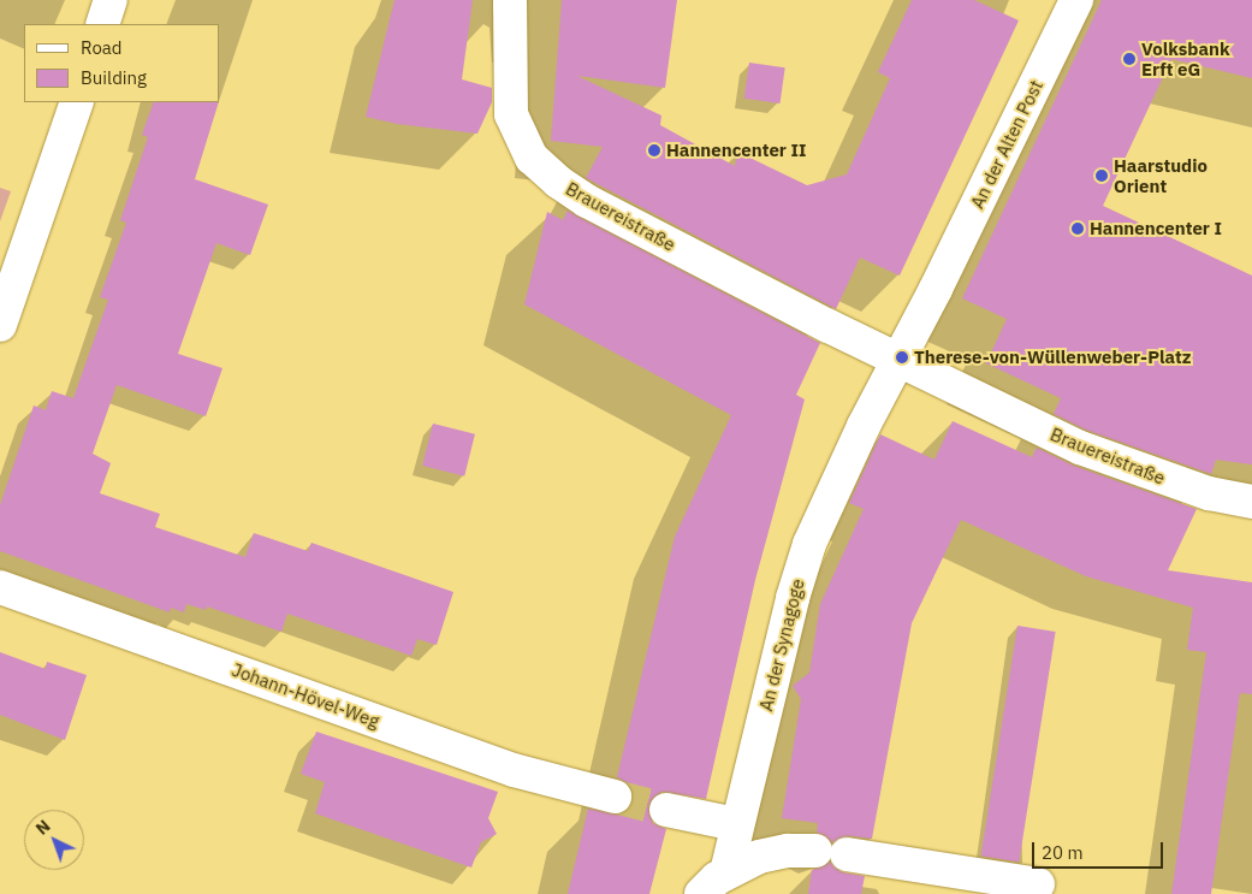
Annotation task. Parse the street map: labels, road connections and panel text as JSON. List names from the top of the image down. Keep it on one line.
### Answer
{"streets":{"street":["An der Alten Post","Brauereistraße","An der Synagoge","Johann-Hövel-Weg"]},"crossings":[["An der Alten Post","Brauereistraße"],["An der Alten Post","An der Synagoge"],["Brauereistraße","An der Synagoge"]],"places":["Volksbank Erft eG","Hannencenter II","Haarstudio Orient","Hannencenter I","Therese-von-Wüllenweber-Platz"],"legend":["Road","Building"],"scale_bar":"20 m","north":"top left"}
